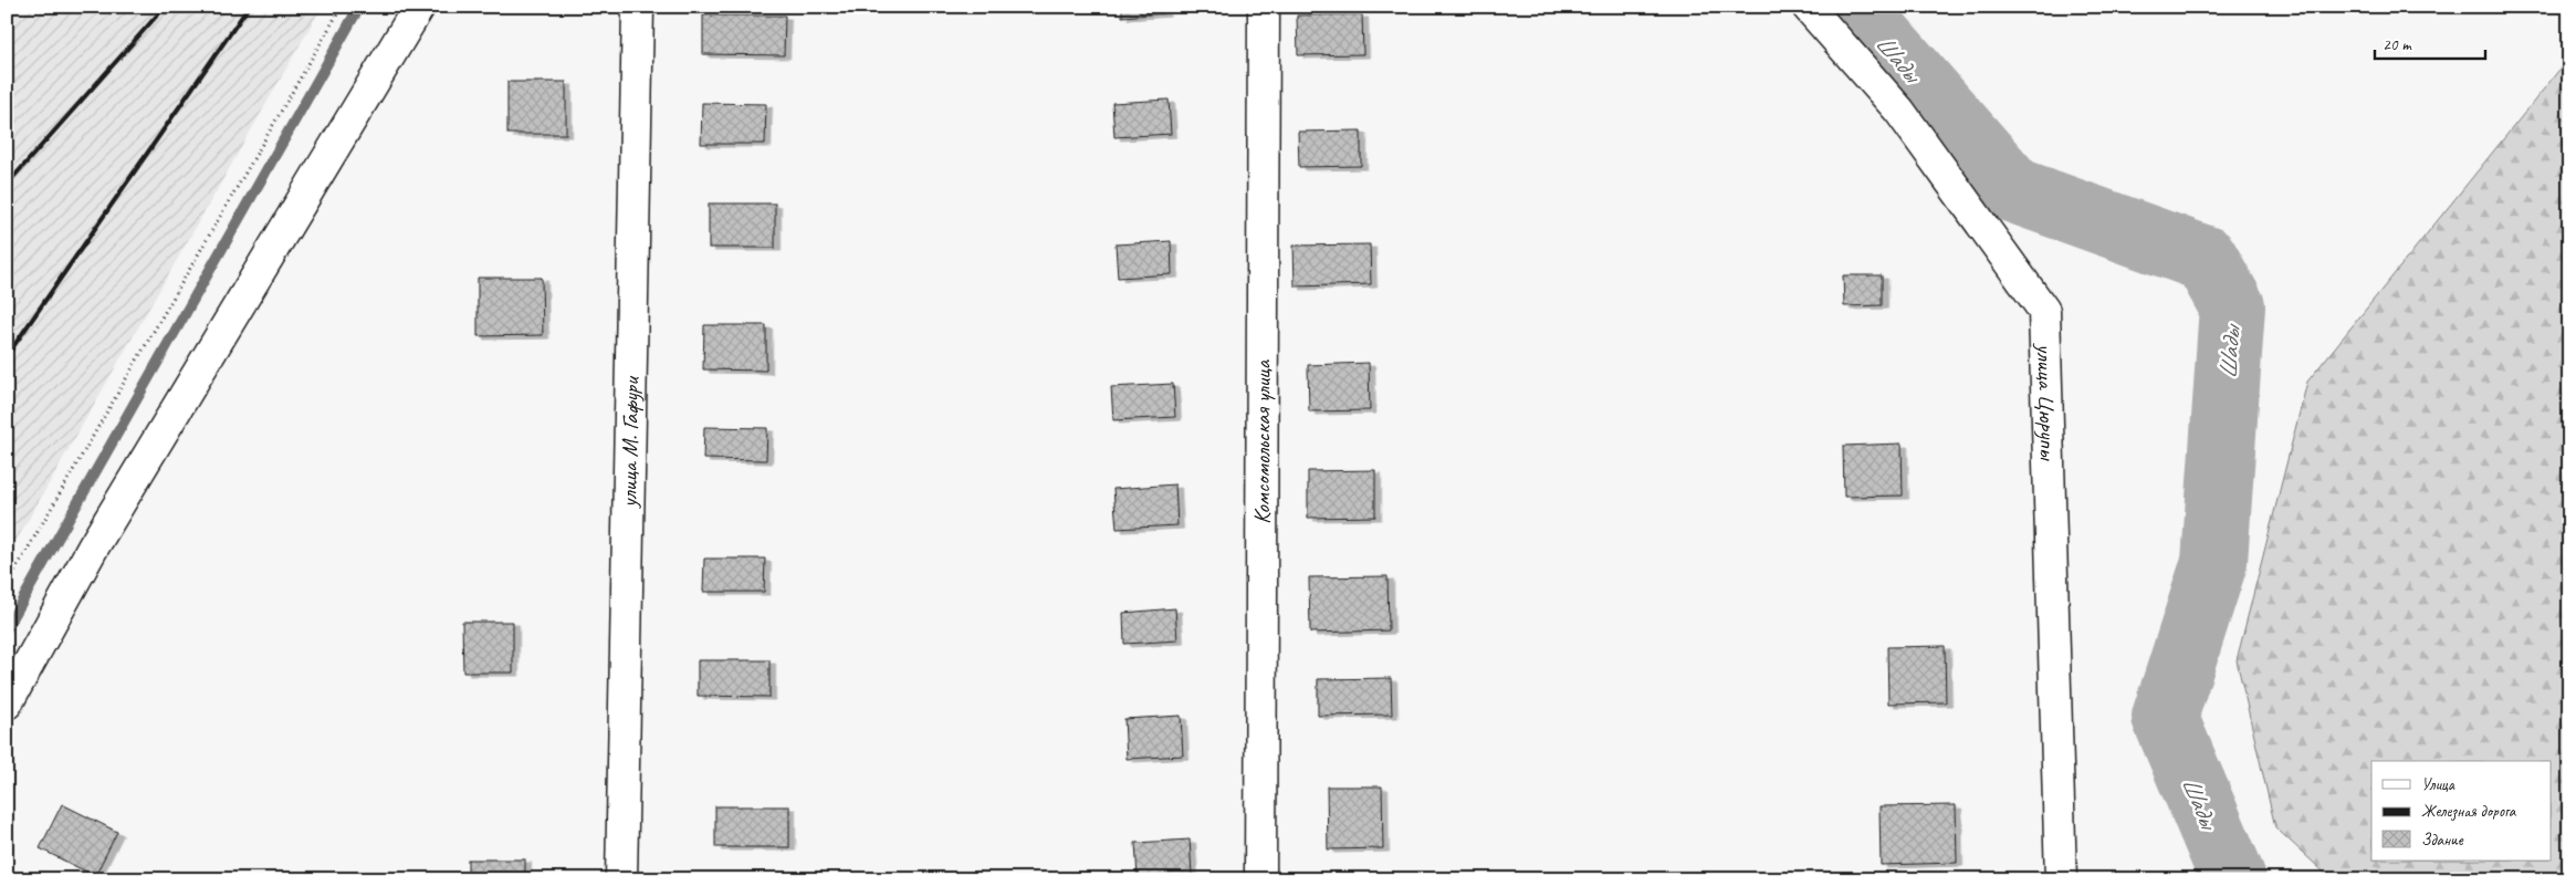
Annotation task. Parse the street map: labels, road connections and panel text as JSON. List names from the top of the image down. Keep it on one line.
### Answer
{"streets":{"street":["улица Цюрупы","улица М. Гафури","Комсомольская улица"]},"water":["Шады"],"legend":["Улица","Железная дорога","Здание"],"scale_bar":"20 m"}
